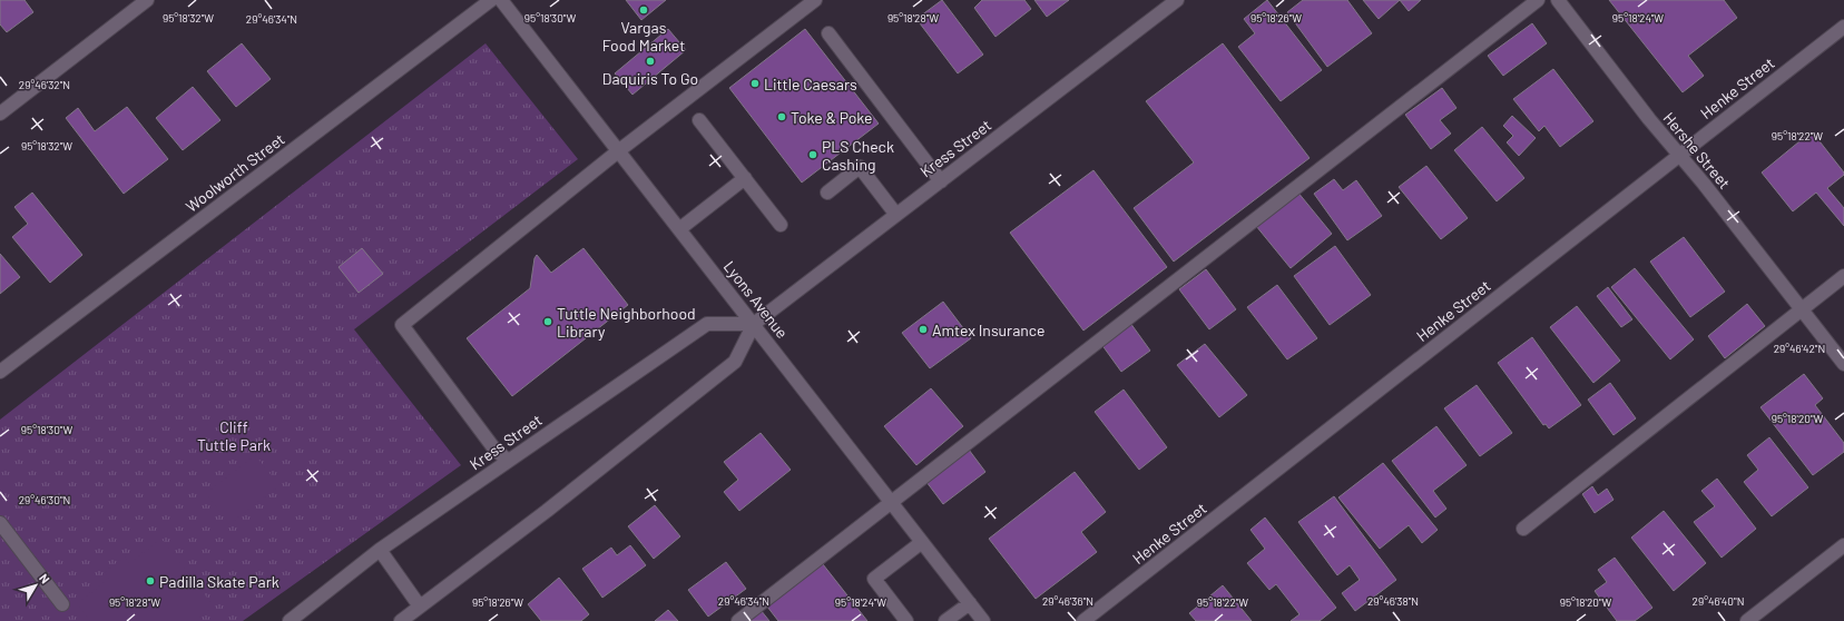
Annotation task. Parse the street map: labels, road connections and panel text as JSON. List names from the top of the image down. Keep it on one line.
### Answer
{"streets":{"street":["Henke Street","Kress Street","Hershe Street","Woolworth Street","Lyons Avenue"]},"crossings":[["Henke Street","Hershe Street"],["Kress Street","Lyons Avenue"]],"parks":["Cliff Tuttle Park"],"places":["Vargas Food Market","Daquiris To Go","Little Caesars","Toke & Poke","PLS Check Cashing","Tuttle Neighborhood Library","Amtex Insurance","Padilla Skate Park"],"north":"top right","coordinates":["95°18'32\"W","95°18'30\"W","95°18'28\"W","95°18'26\"W","95°18'24\"W","29°46'34\"N","29°46'32\"N","95°18'22\"W","29°46'42\"N","95°18'20\"W","29°46'30\"N","29°46'36\"N","29°46'38\"N","29°46'40\"N"]}
